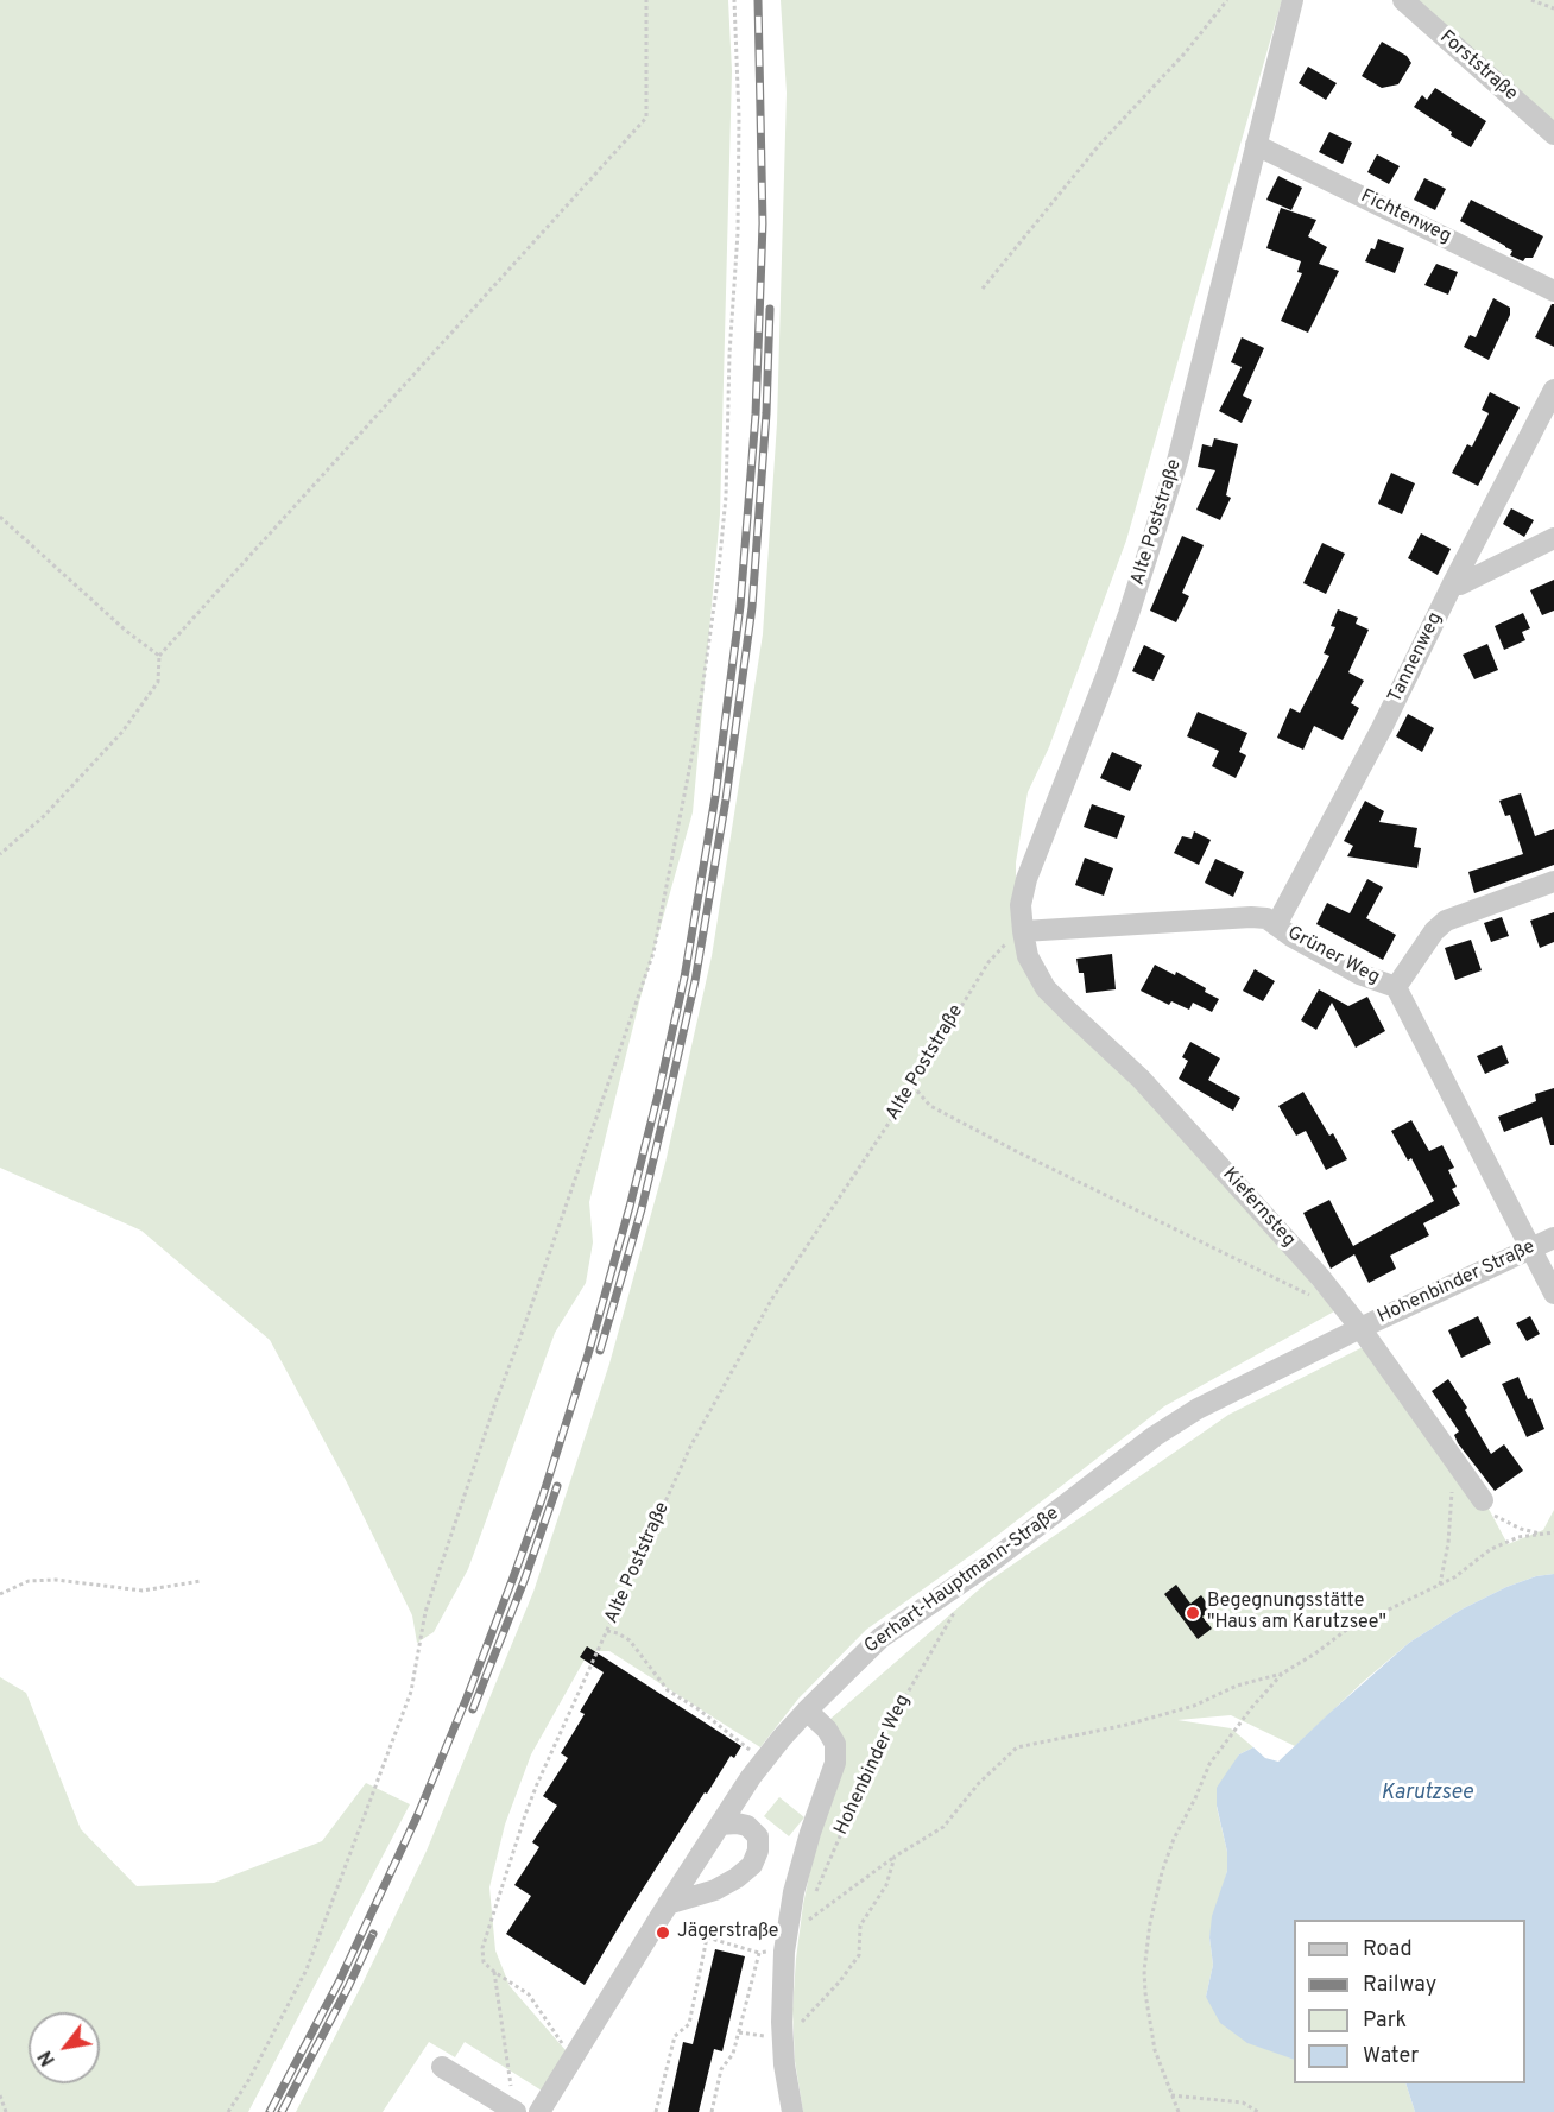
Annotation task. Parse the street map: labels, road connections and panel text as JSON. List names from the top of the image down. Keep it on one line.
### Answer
{"streets":{"street":["Forststraße","Fichtenweg","Alte Poststraße","Tannenweg","Grüner Weg","Kiefernsteg","Hohenbinder Straße","Gerhart-Hauptmann-Straße","Hohenbinder Weg"]},"crossings":[["Fichtenweg","Alte Poststraße"],["Alte Poststraße","Grüner Weg"],["Alte Poststraße","Kiefernsteg"],["Tannenweg","Grüner Weg"],["Grüner Weg","Kiefernsteg"],["Grüner Weg","Hohenbinder Straße"],["Kiefernsteg","Hohenbinder Straße"],["Kiefernsteg","Gerhart-Hauptmann-Straße"],["Hohenbinder Straße","Gerhart-Hauptmann-Straße"],["Gerhart-Hauptmann-Straße","Hohenbinder Weg"]],"water":["Karutzsee"],"places":["Begegnungsstätte \"Haus am Karutzsee\"","Jägerstraße"],"legend":["Road","Railway","Park","Water"],"north":"bottom left"}
